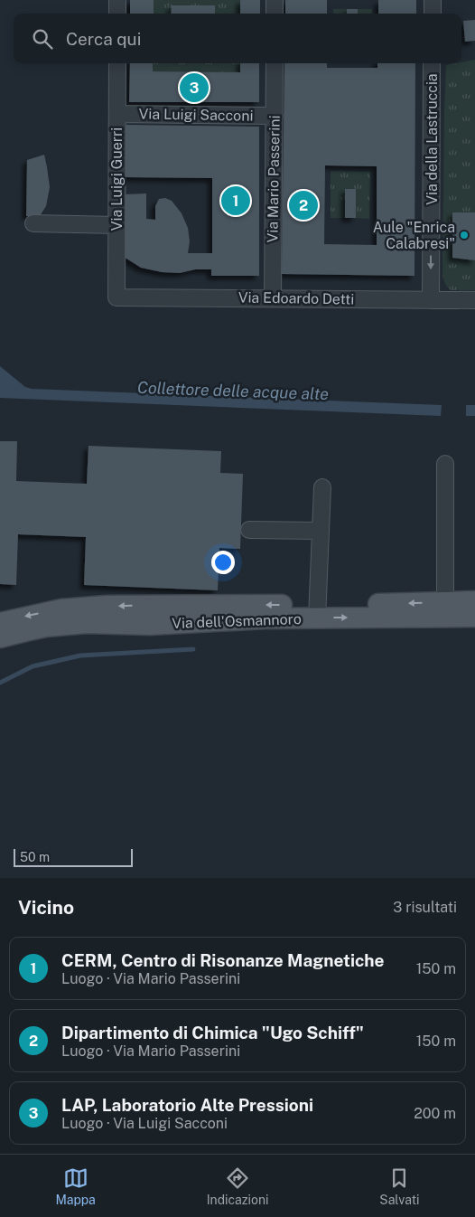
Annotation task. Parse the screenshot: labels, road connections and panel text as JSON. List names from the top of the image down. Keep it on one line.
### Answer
{"streets":{"main road":["Via dell'Osmannoro"],"street":["Via Luigi Sacconi","Via della Lastruccia","Via Luigi Guerri","Via Mario Passerini","Via Edoardo Detti"]},"crossings":[["Via Luigi Sacconi","Via Luigi Guerri"],["Via Luigi Sacconi","Via Mario Passerini"],["Via della Lastruccia","Via Edoardo Detti"],["Via Luigi Guerri","Via Edoardo Detti"],["Via Mario Passerini","Via Edoardo Detti"]],"one_way":["Via della Lastruccia"],"water":["Collettore delle acque alte"],"places":["Aule \"Enrica Calabresi\""],"scale_bar":"50 m","page":{"search":"Cerca qui","pins":["3","1","2"],"scale":"50 m","heading":["Vicino","3 risultati"],"list":[{"mark":"1","name":"CERM, Centro di Risonanze Magnetiche","note":"Luogo · Via Mario Passerini","value":"150 m"},{"mark":"2","name":"Dipartimento di Chimica \"Ugo Schiff\"","note":"Luogo · Via Mario Passerini","value":"150 m"},{"mark":"3","name":"LAP, Laboratorio Alte Pressioni","note":"Luogo · Via Luigi Sacconi","value":"200 m"}],"nav":["Mappa","Indicazioni","Salvati"]}}
